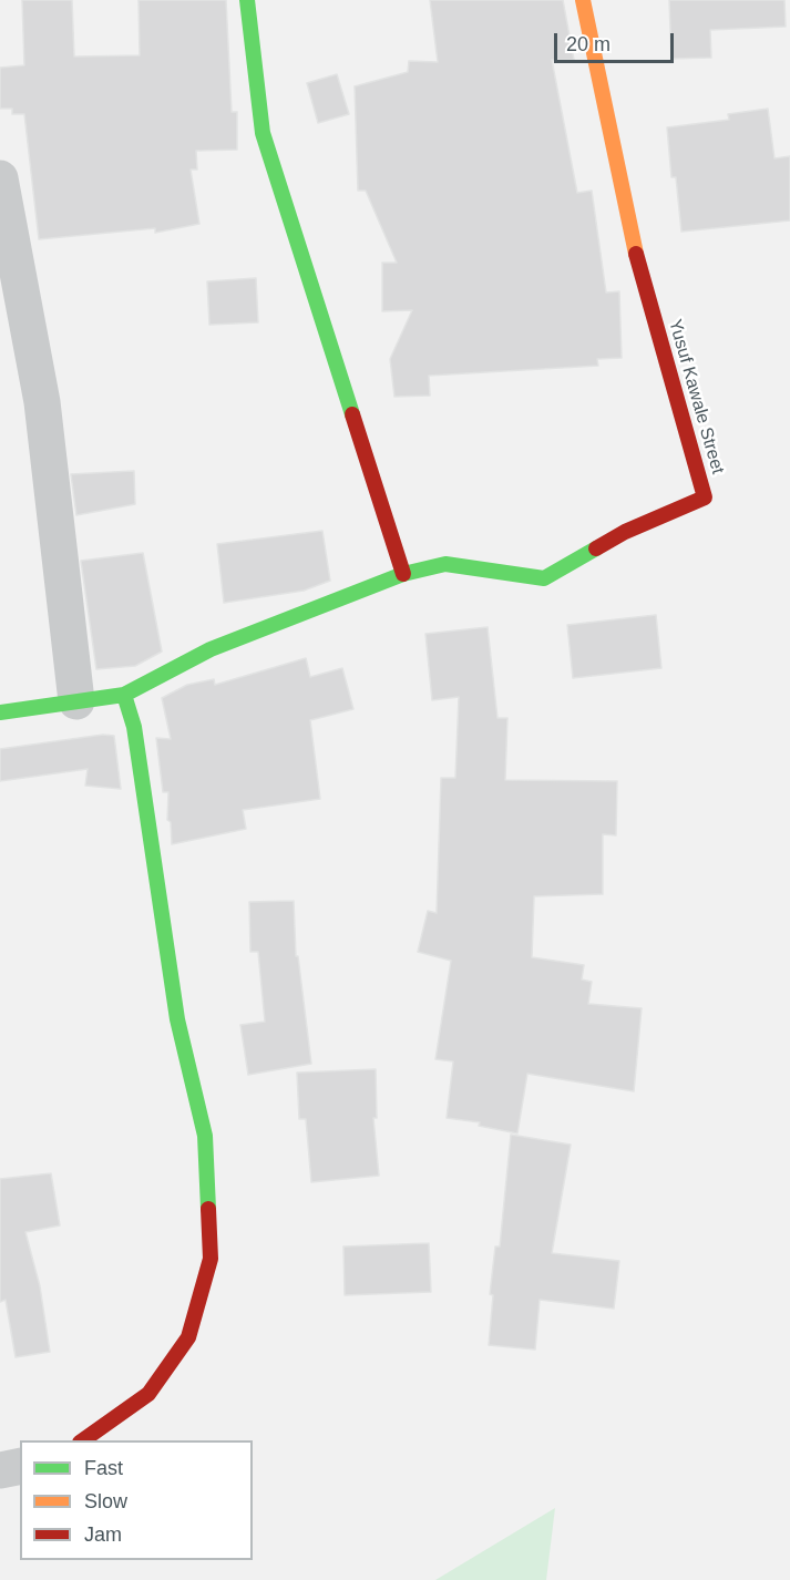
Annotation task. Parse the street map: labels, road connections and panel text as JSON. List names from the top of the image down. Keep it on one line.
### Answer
{"streets":{"street":["Yusuf Kawale Street"]},"legend":["Fast","Slow","Jam"],"scale_bar":"20 m"}
